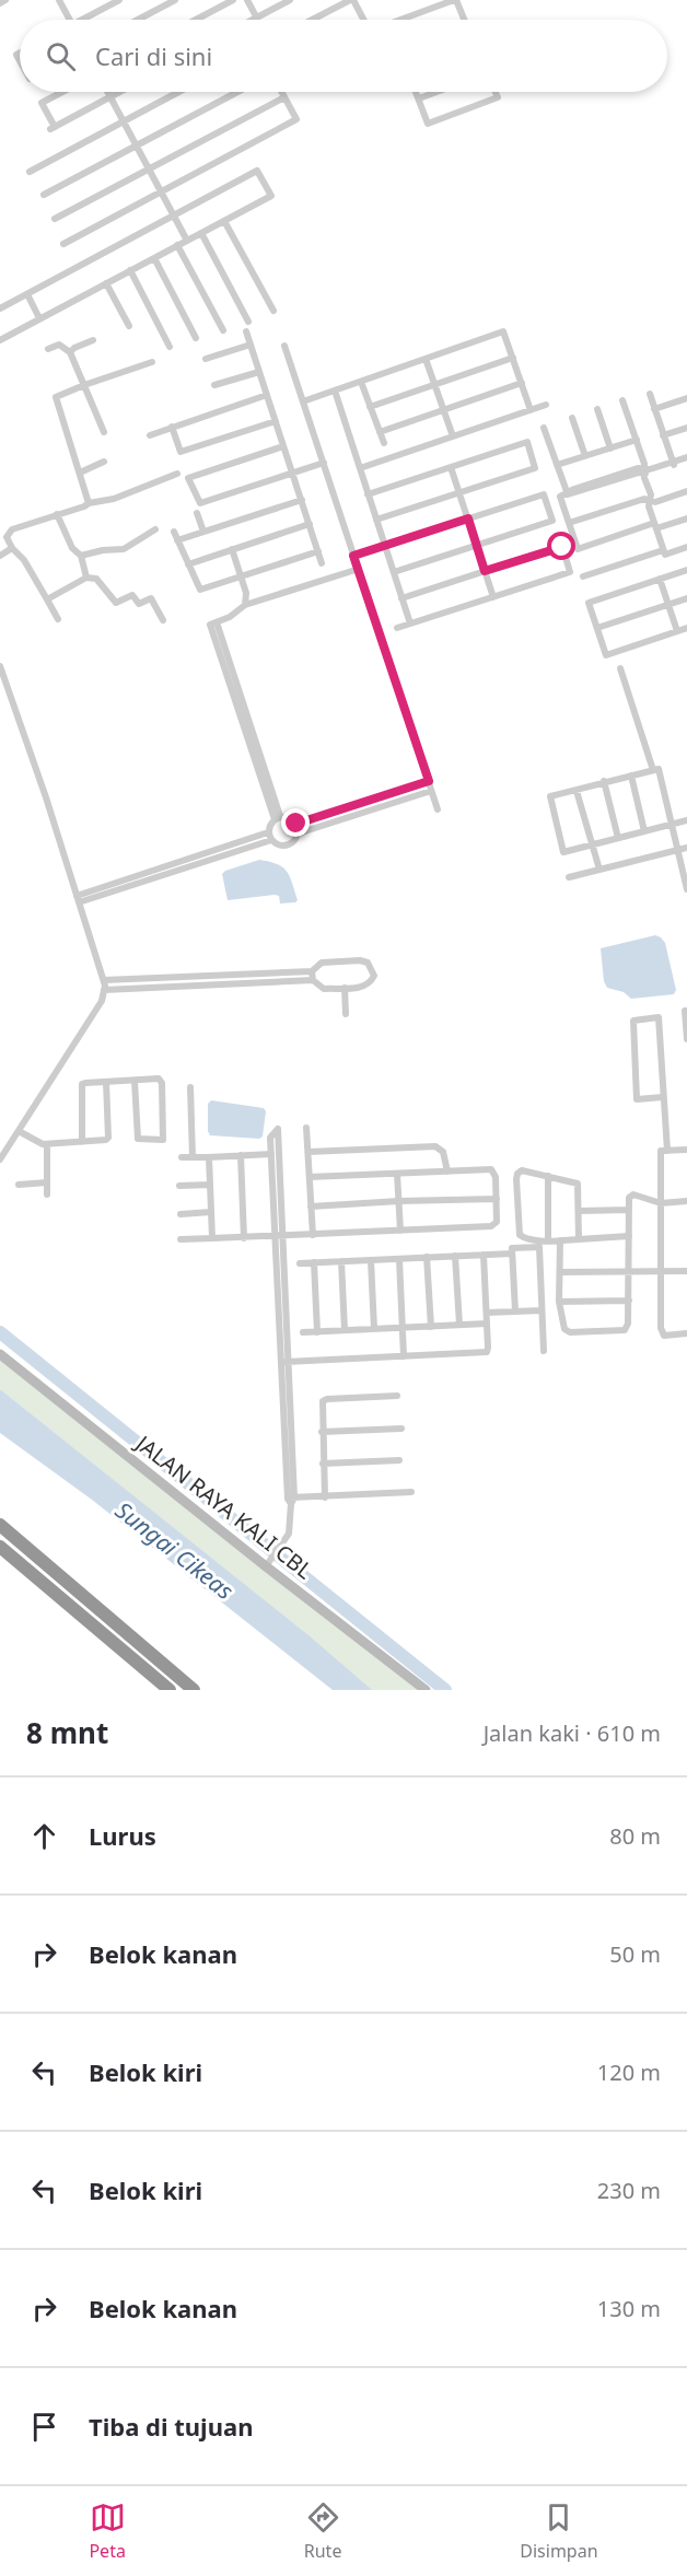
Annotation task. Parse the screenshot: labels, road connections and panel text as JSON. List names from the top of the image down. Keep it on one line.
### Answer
{"streets":{"main road":["JALAN RAYA KALI CBL"]},"water":["Sungai Cikeas"],"page":{"search":"Cari di sini","heading":["8 mnt","Jalan kaki · 610 m"],"list":[["Lurus","80 m"],["Belok kanan","50 m"],["Belok kiri","120 m"],["Belok kiri","230 m"],["Belok kanan","130 m"],"Tiba di tujuan"],"nav":["Peta","Rute","Disimpan"]}}
